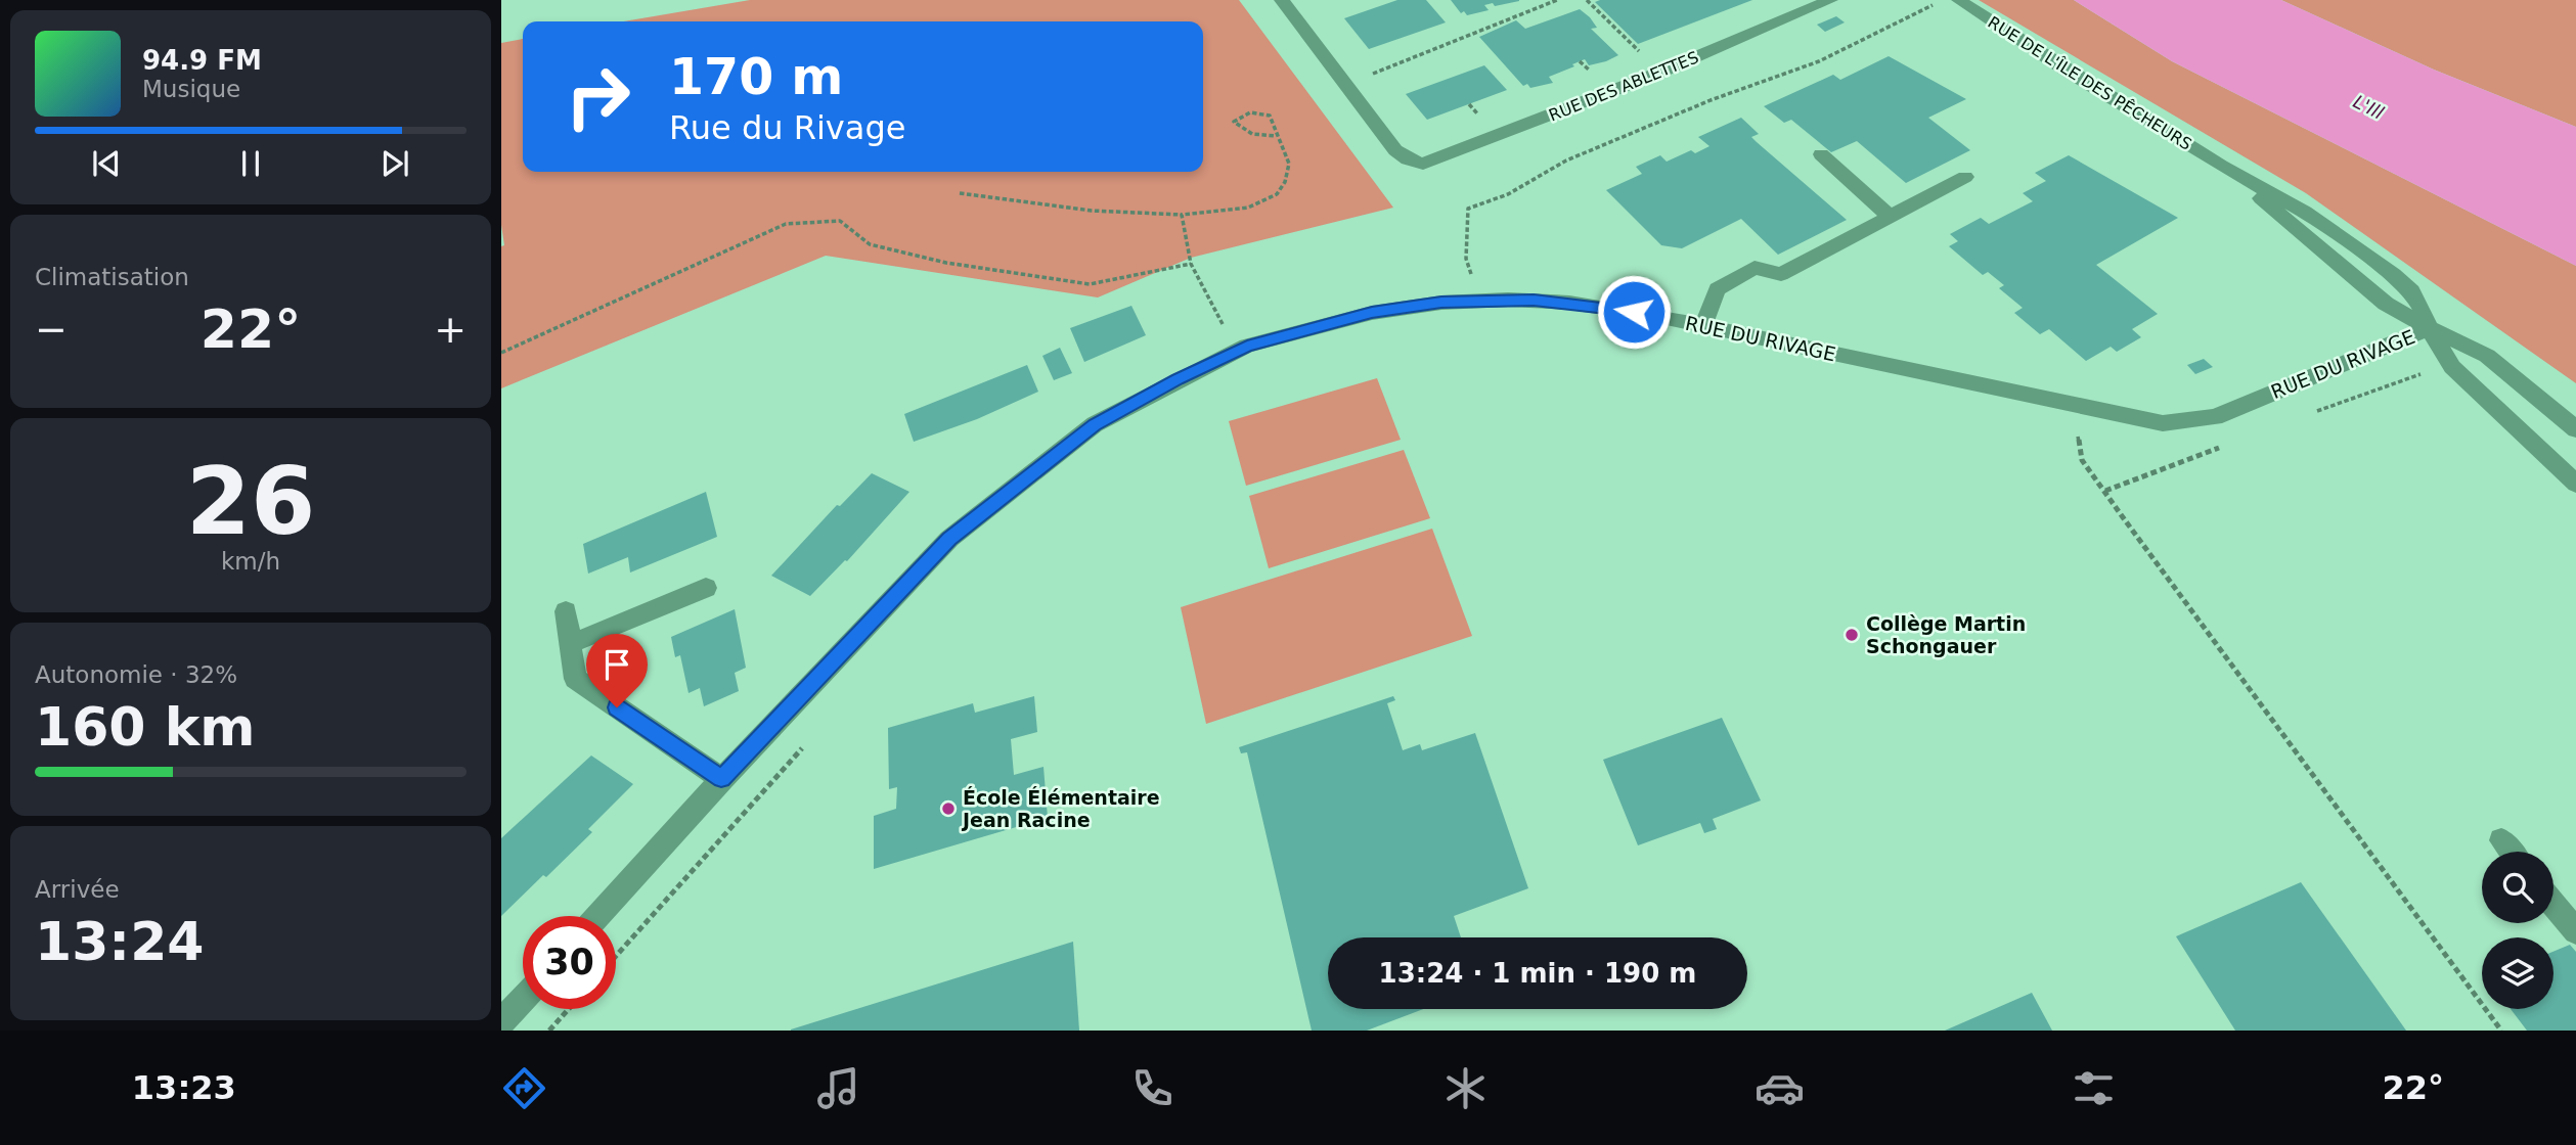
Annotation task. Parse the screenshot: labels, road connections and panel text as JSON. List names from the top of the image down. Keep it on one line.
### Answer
{"streets":{"street":["RUE DE L'ÎLE DES PÊCHEURS","RUE DES ABLETTES","RUE DU RIVAGE"]},"crossings":[["RUE DE L'ÎLE DES PÊCHEURS","RUE DU RIVAGE"]],"water":["L'Ill"],"places":["Collège Martin Schongauer","École Élémentaire Jean Racine"],"page":{"turn":["170 m","Rue du Rivage"],"song":["94.9 FM","Musique"],"tile":["Climatisation",["26","km/h"],["Autonomie · 32%","160 km"],["Arrivée","13:24"]],"heat":["−","22°","+"],"limit":"30","trip":"13:24 · 1 min · 190 m","tabs":["13:23","22°"]}}
